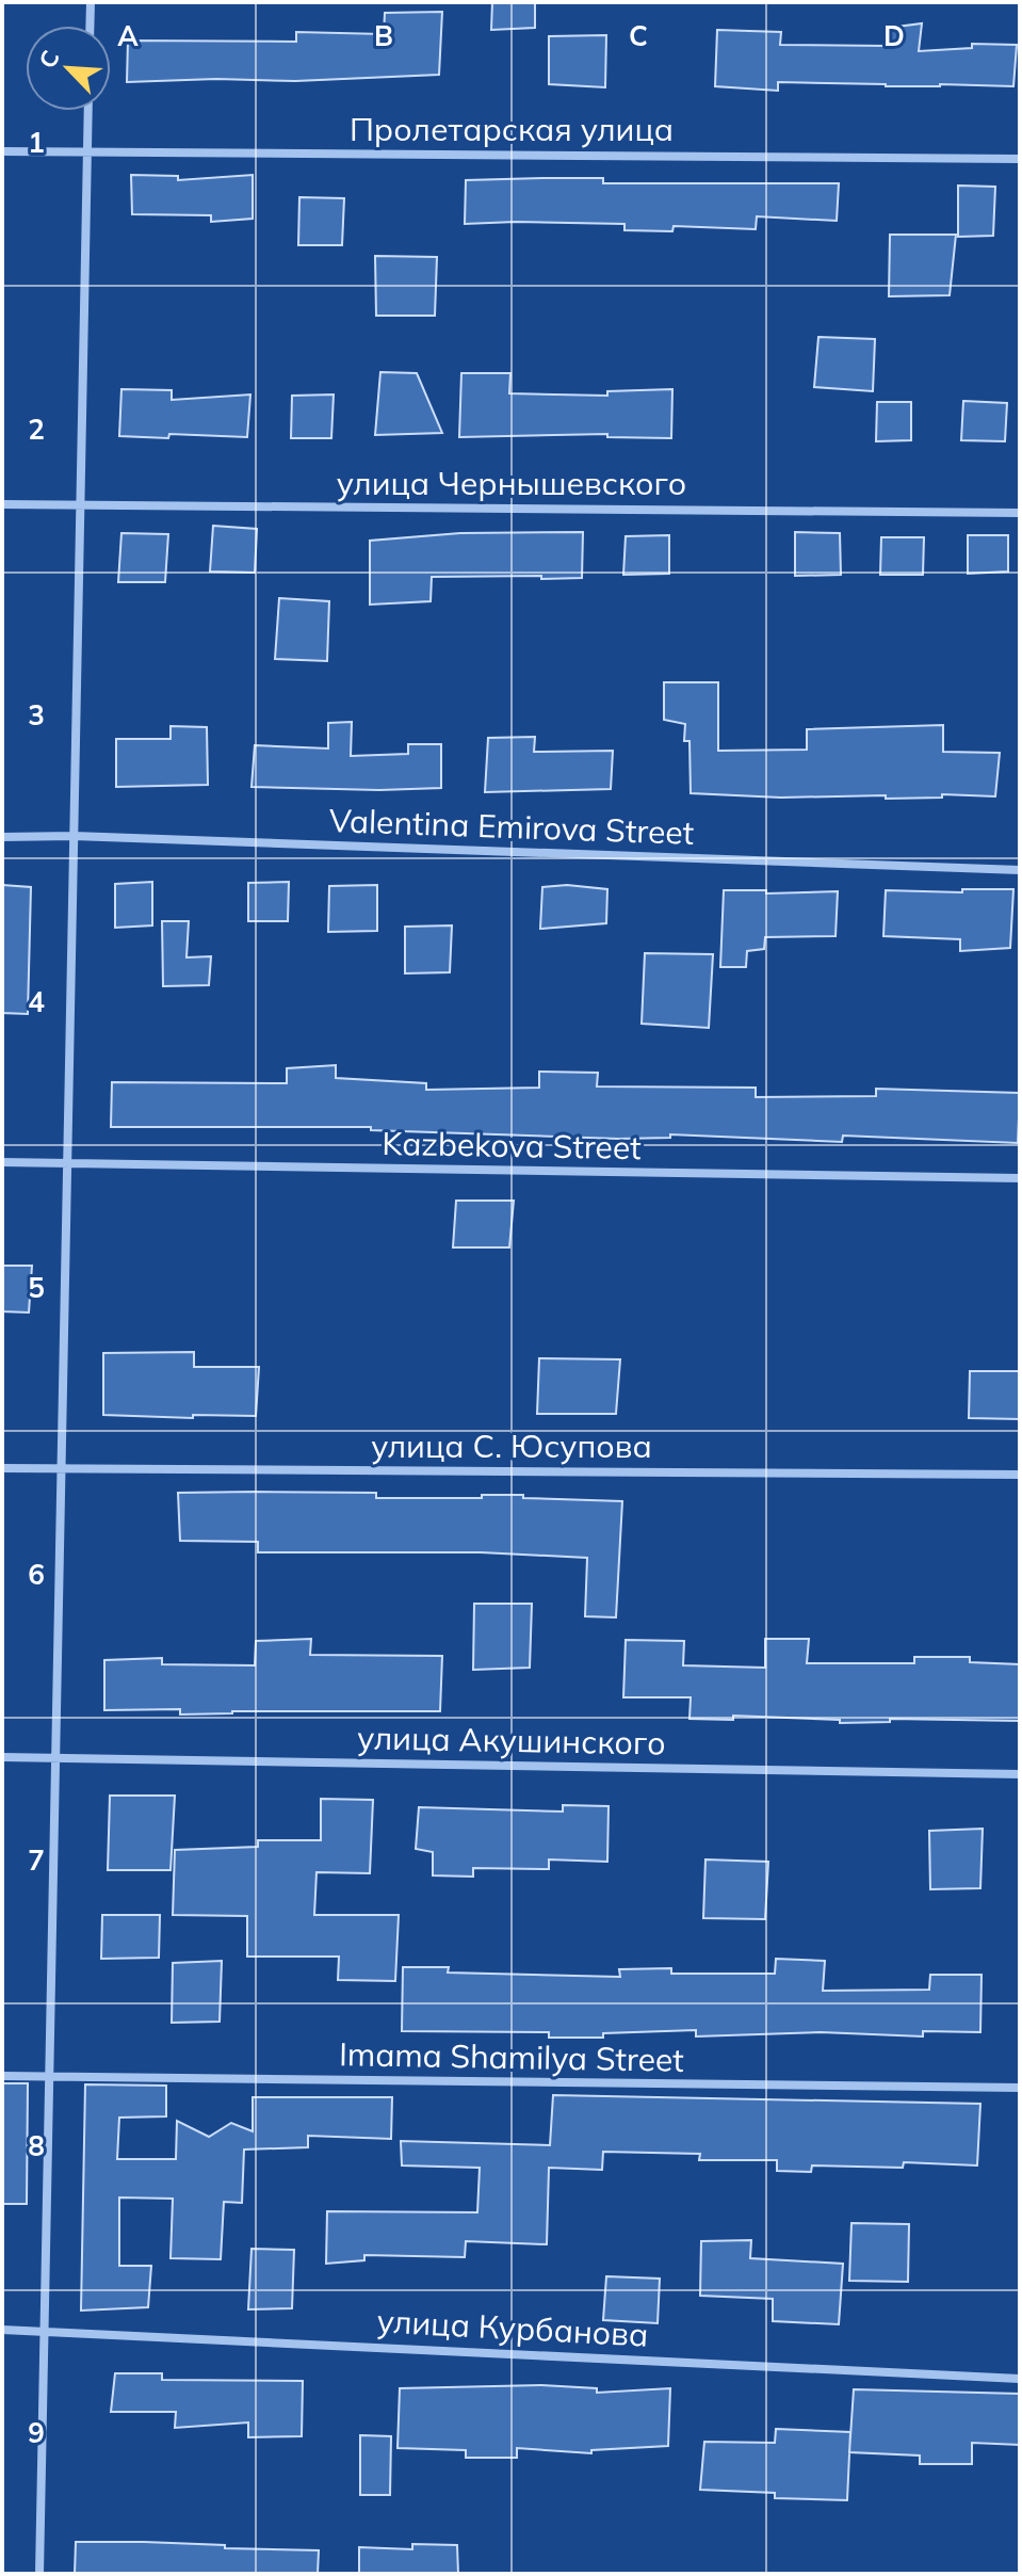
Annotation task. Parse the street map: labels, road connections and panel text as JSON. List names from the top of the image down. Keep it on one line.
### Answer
{"streets":{"street":["Пролетарская улица","улица Чернышевского","Valentina Emirova Street","Kazbekova Street","улица С. Юсупова","улица Акушинского","Imama Shamilya Street","улица Курбанова"]},"north":"top left","grid":{"columns":["A","B","C","D"],"rows":["1","2","3","4","5","6","7","8","9"]}}
